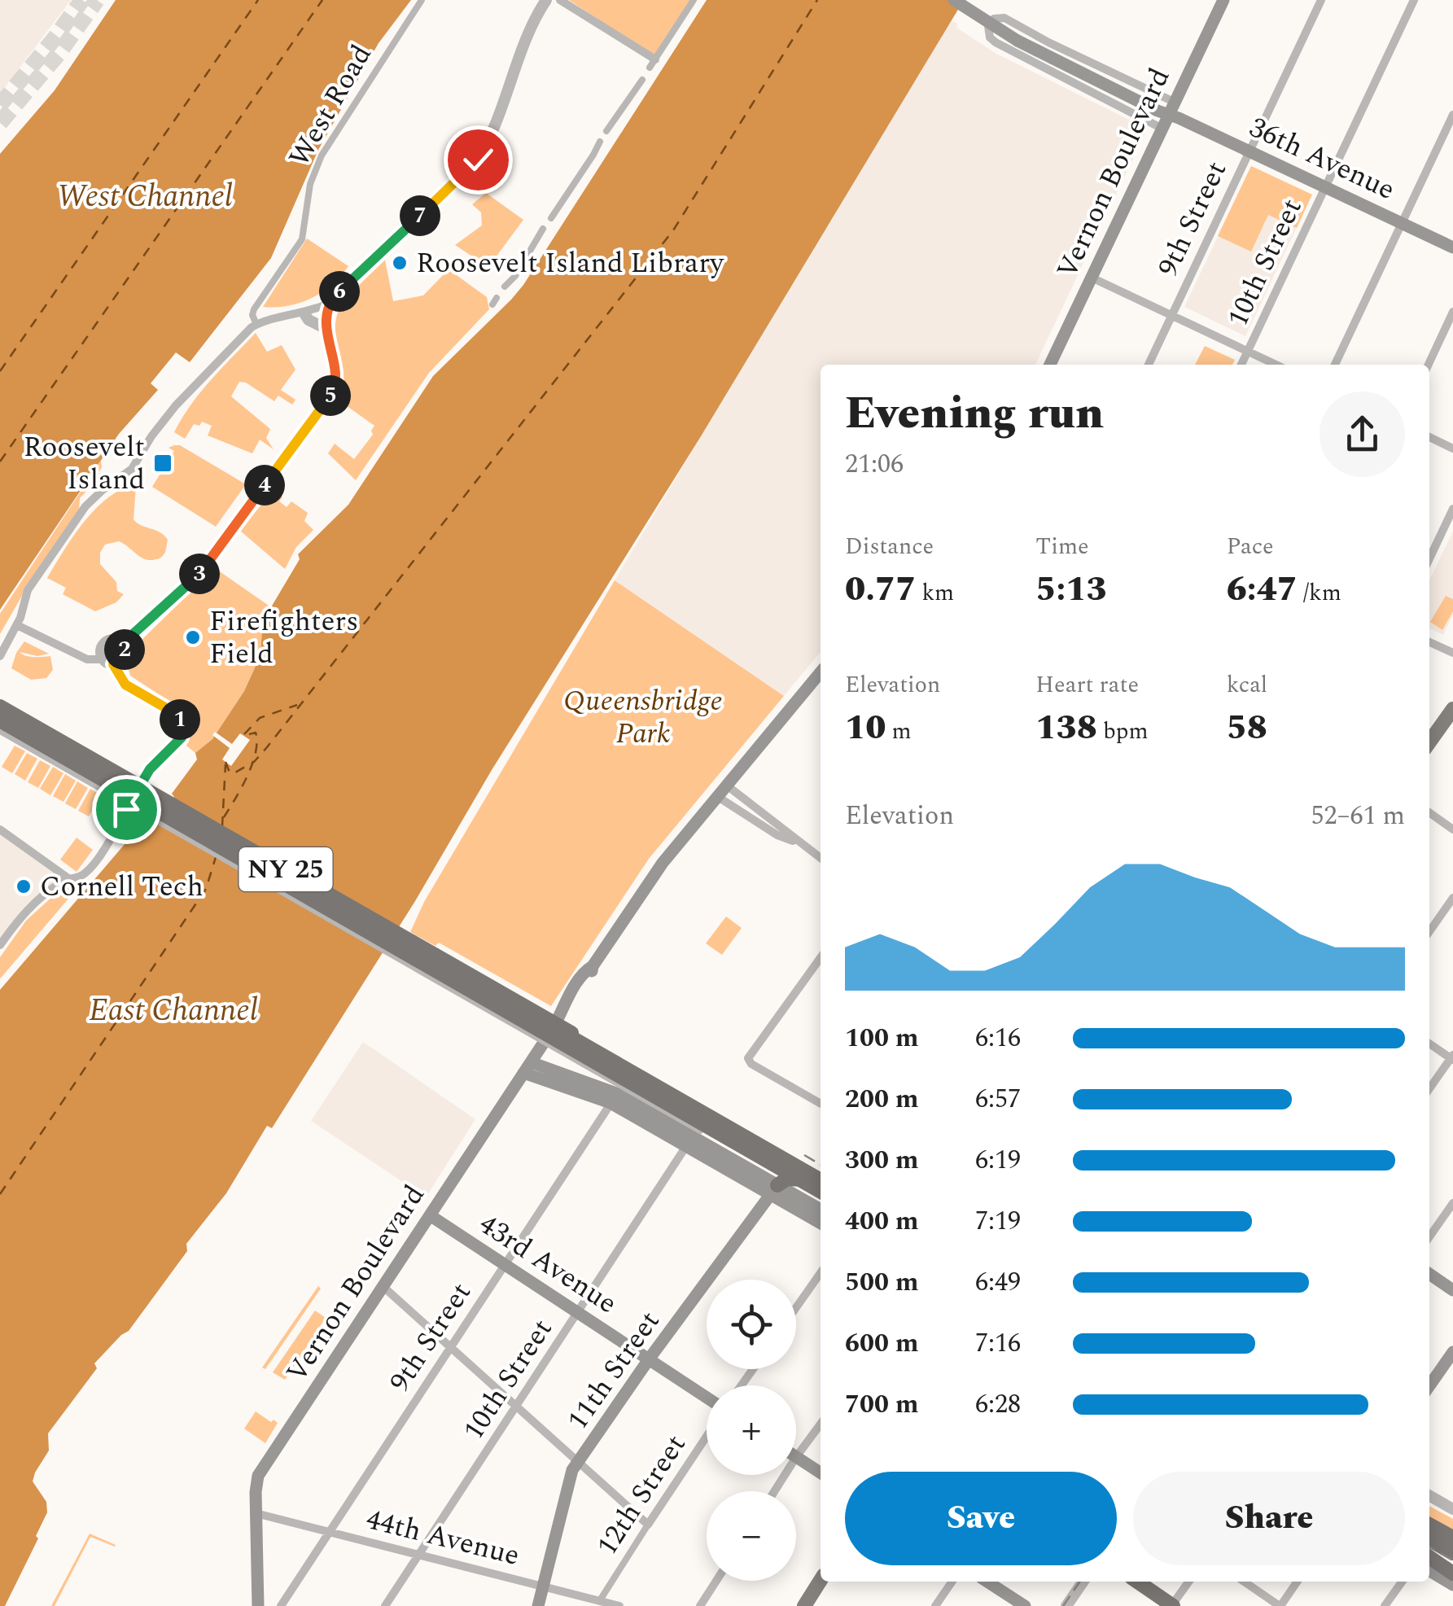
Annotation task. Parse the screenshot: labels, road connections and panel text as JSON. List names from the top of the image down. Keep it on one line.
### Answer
{"streets":{"highway":["NY 25"],"main road":["36th Avenue","Vernon Boulevard","43rd Avenue","11th Street"],"street":["West Road","9th Street","10th Street","12th Street","44th Avenue"]},"crossings":[["36th Avenue","Vernon Boulevard"],["36th Avenue","9th Street"],["36th Avenue","10th Street"],["Vernon Boulevard","43rd Avenue"],["Vernon Boulevard","44th Avenue"],["9th Street","43rd Avenue"],["9th Street","44th Avenue"],["10th Street","43rd Avenue"],["10th Street","44th Avenue"],["43rd Avenue","11th Street"],["11th Street","44th Avenue"],["12th Street","44th Avenue"]],"water":["West Channel","East Channel"],"parks":["Queensbridge Park"],"places":{"other":["Roosevelt Island Library","Firefighters Field","Cornell Tech"],"transit":["Roosevelt Island"]},"page":{"pins":["7","6","5","4","3","2","1"],"heading":["Evening run","21:06"],"stats":[["Distance","0.77 km"],["Time","5:13"],["Pace","6:47 /km"],["Elevation","10 m"],["Heart rate","138 bpm"],["kcal","58"]],"chart":["Elevation","52–61 m"],"list":[{"name":"100 m","note":"6:16"},{"name":"200 m","note":"6:57"},{"name":"300 m","note":"6:19"},{"name":"400 m","note":"7:19"},{"name":"500 m","note":"6:49"},{"name":"600 m","note":"7:16"},{"name":"700 m","note":"6:28"}],"map_buttons":["+","−"],"buttons":["Save","Share"]}}
